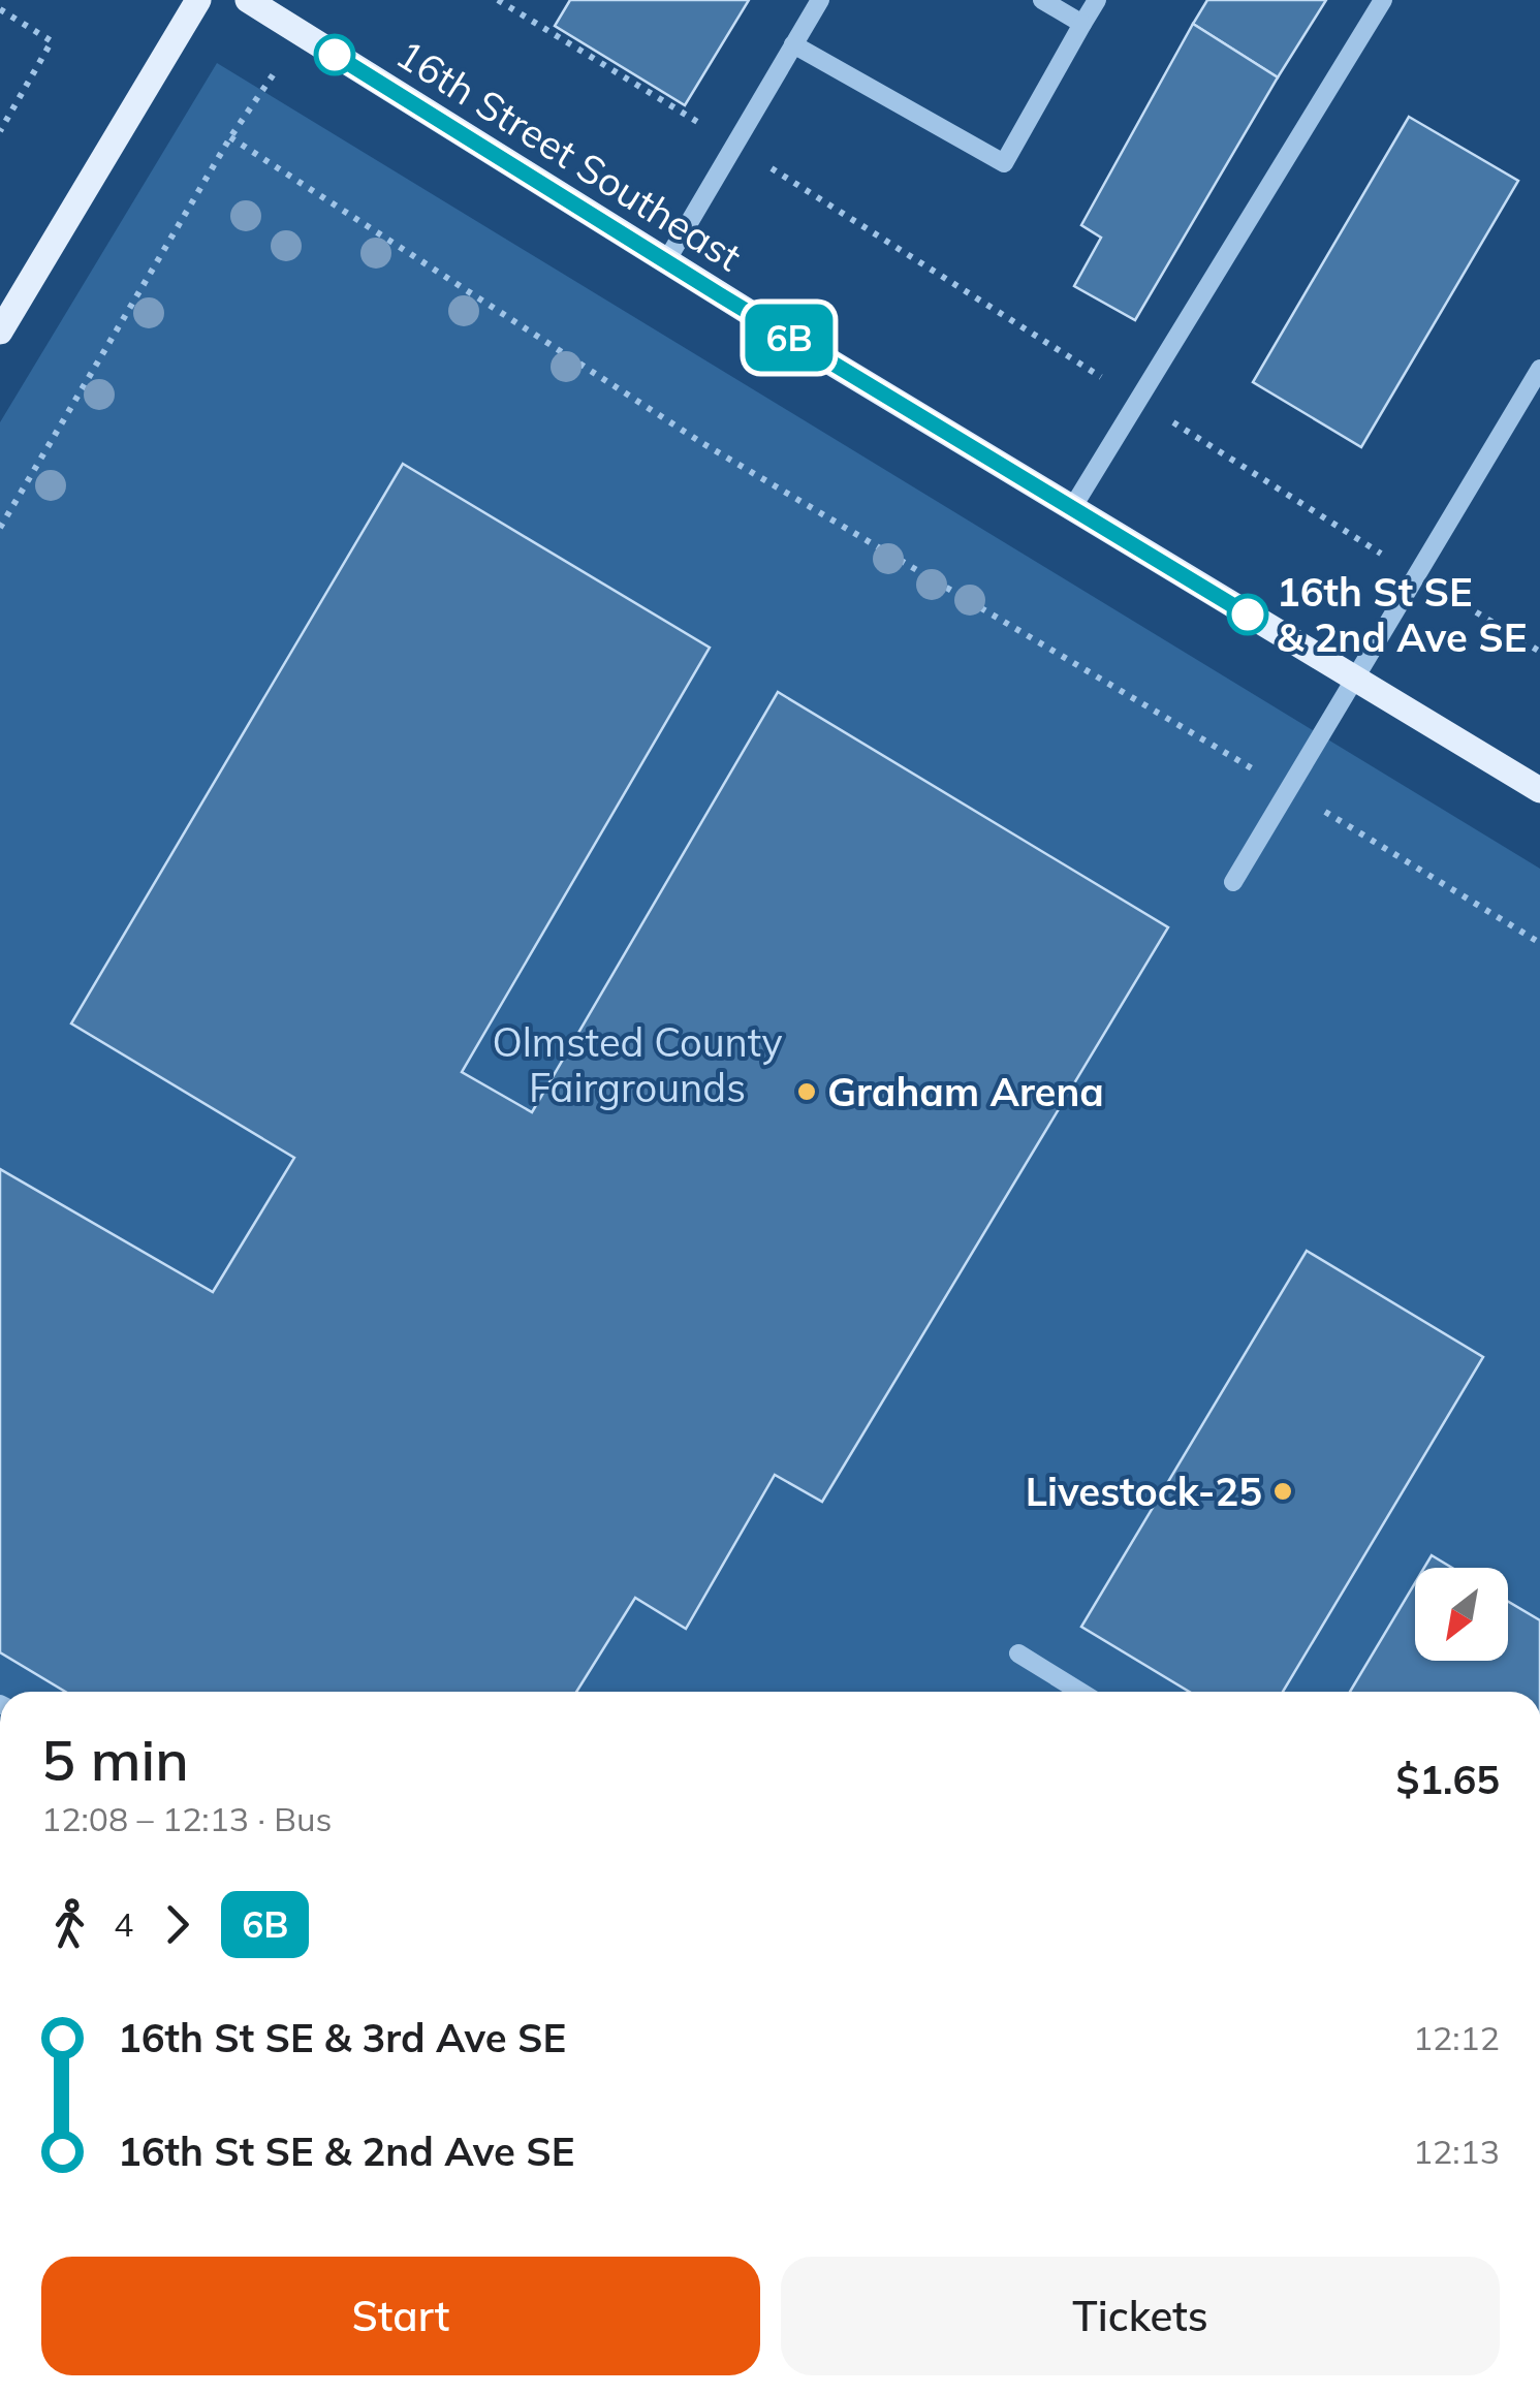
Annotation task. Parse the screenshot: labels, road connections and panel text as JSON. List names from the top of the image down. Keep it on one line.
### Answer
{"streets":{"main road":["16th Street Southeast"]},"parks":["Olmsted County Fairgrounds"],"places":["16th St SE & 2nd Ave SE","Graham Arena","Livestock-25"],"lines":["bus line 6B"],"north":"bottom left","page":{"on_map":"6B","heading":["5 min","12:08 – 12:13 · Bus","$1.65"],"legs":["4","6B"],"list":[{"name":"16th St SE & 3rd Ave SE","value":"12:12"},{"name":"16th St SE & 2nd Ave SE","value":"12:13"}],"buttons":["Start","Tickets"]}}
